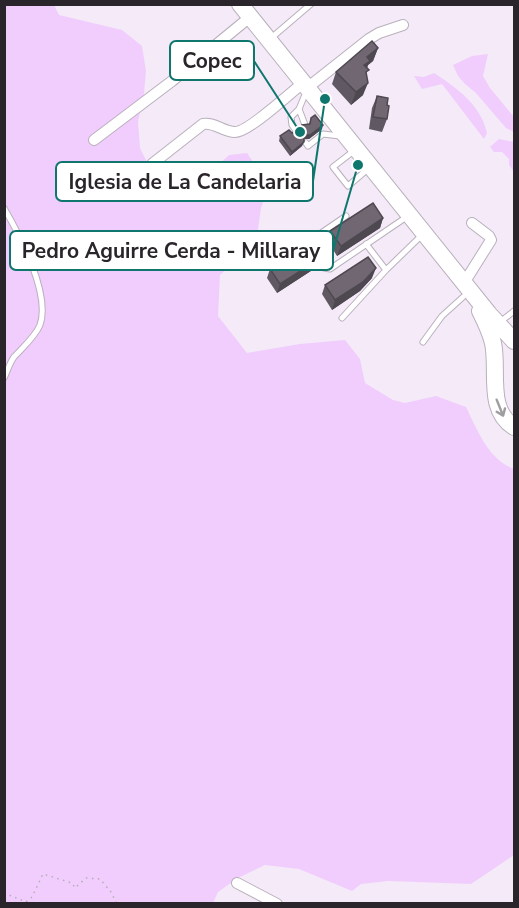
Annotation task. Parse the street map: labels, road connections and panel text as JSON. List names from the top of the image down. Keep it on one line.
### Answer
{"places":["Iglesia de La Candelaria","Copec","Pedro Aguirre Cerda - Millaray"]}
